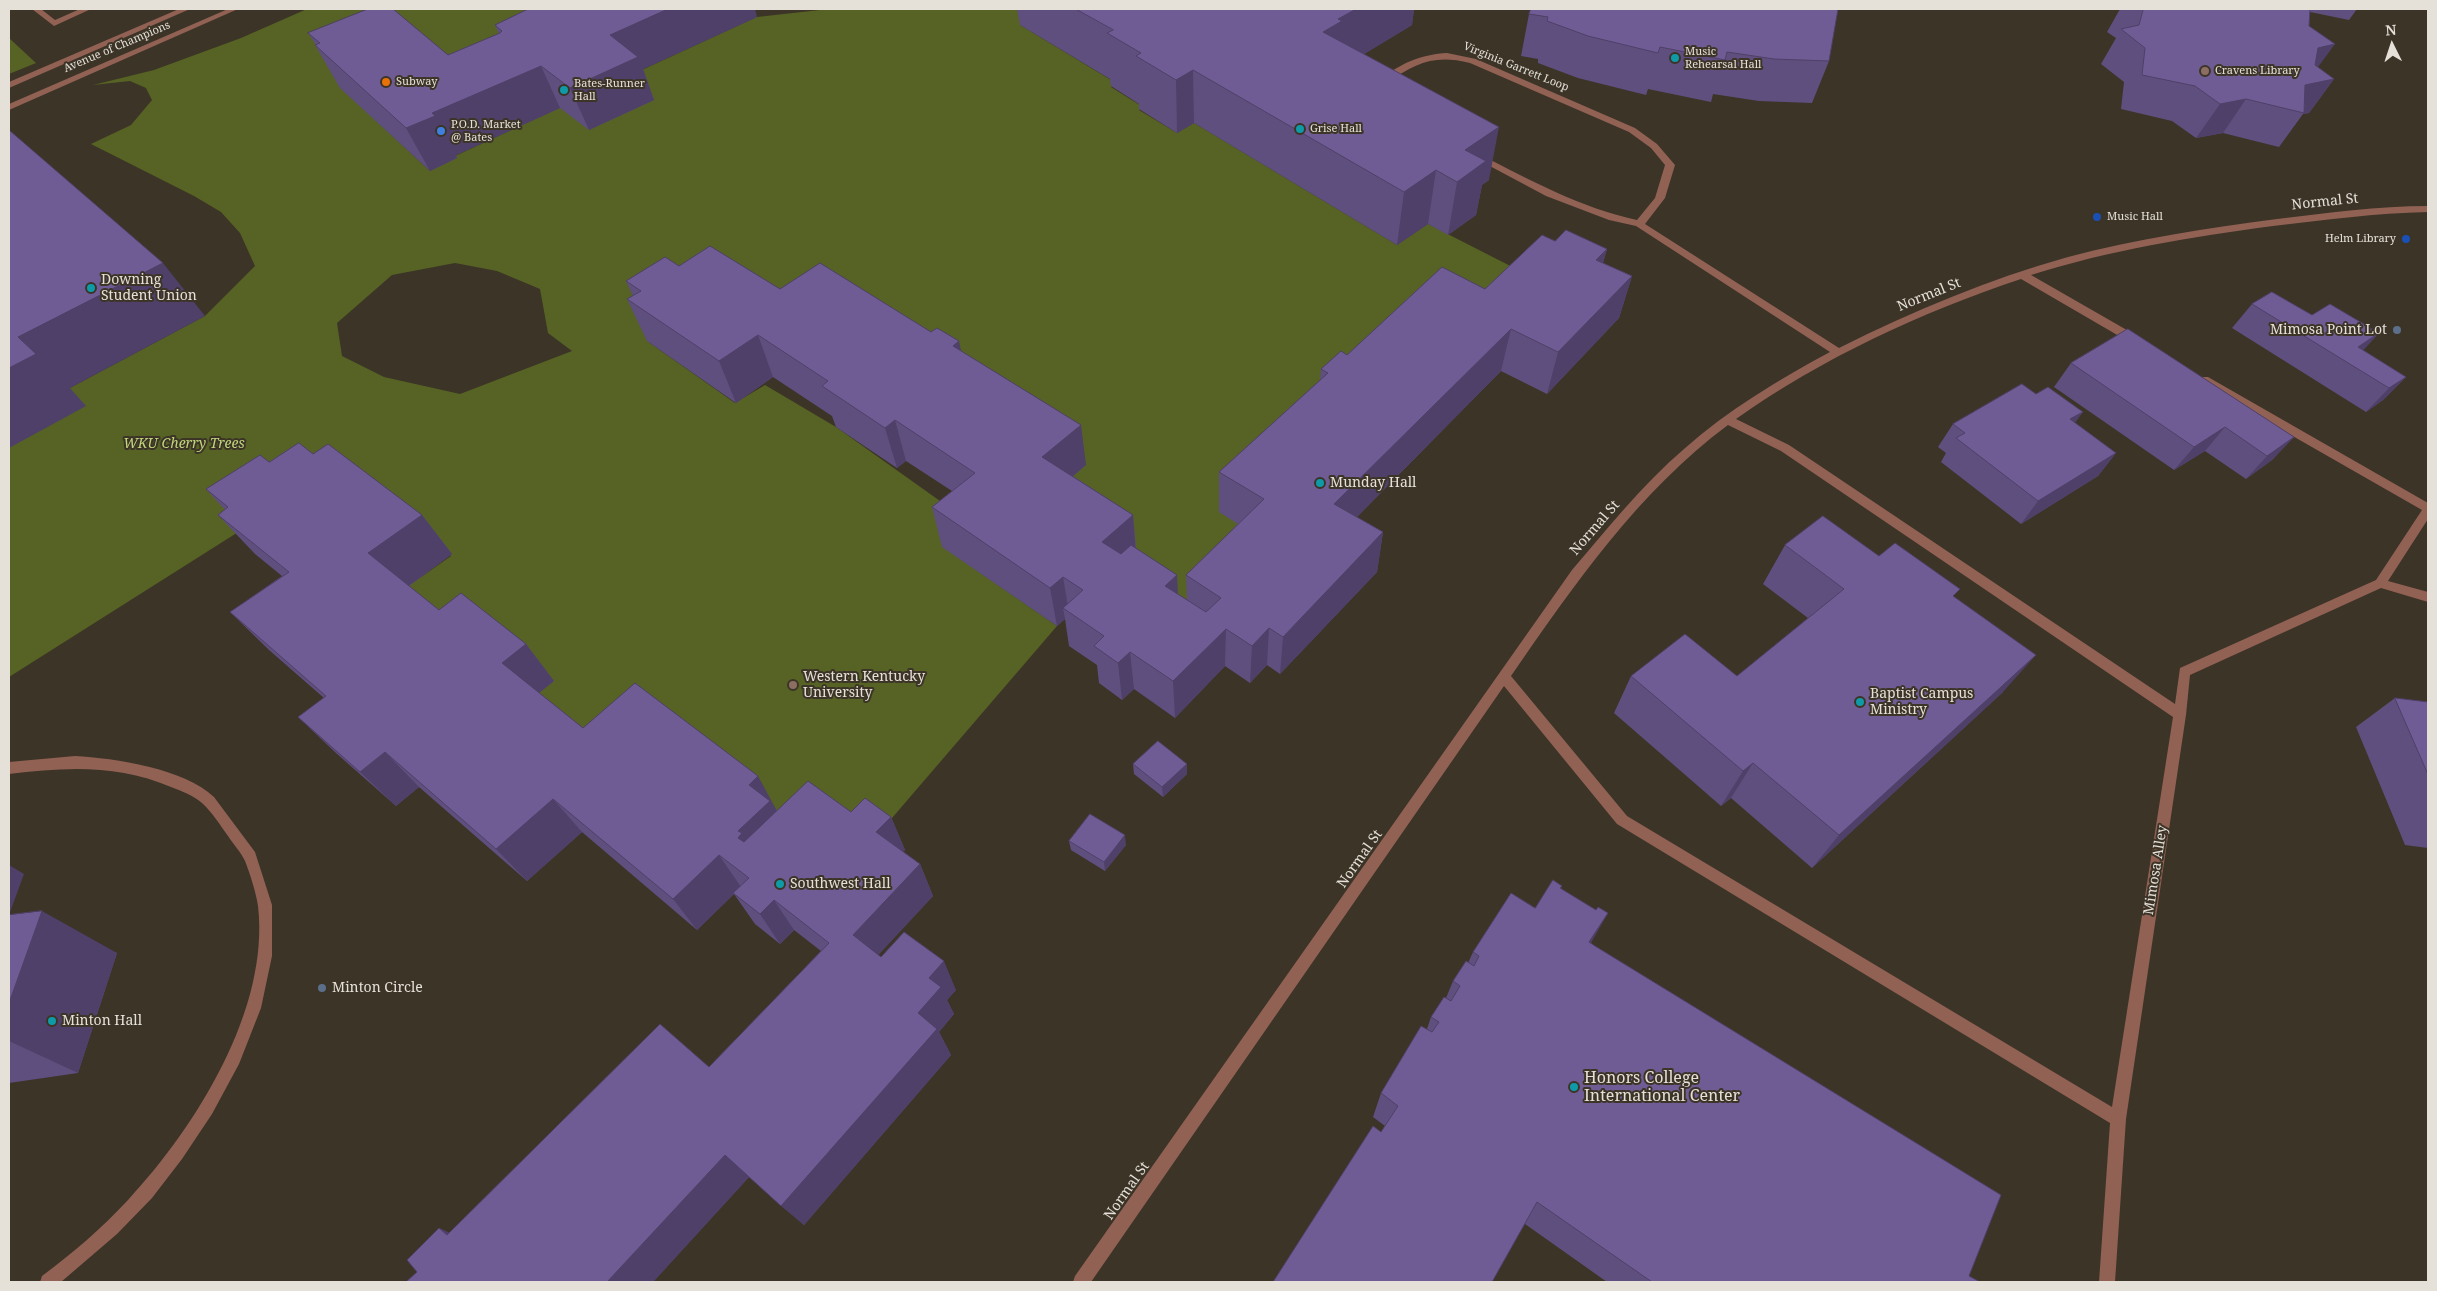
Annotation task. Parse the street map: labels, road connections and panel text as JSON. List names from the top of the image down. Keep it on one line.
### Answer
{"streets":{"street":["Avenue of Champions","Virginia Garrett Loop","Normal St","Mimosa Alley"]},"parks":["WKU Cherry Trees"],"places":["Music Rehearsal Hall","Cravens Library","Subway","Bates-Runner Hall","Grise Hall","P.O.D. Market @ Bates","Music Hall","Helm Library","Downing Student Union","Mimosa Point Lot","Munday Hall","Western Kentucky University","Baptist Campus Ministry","Southwest Hall","Minton Circle","Minton Hall","Honors College International Center"],"north":"top"}
